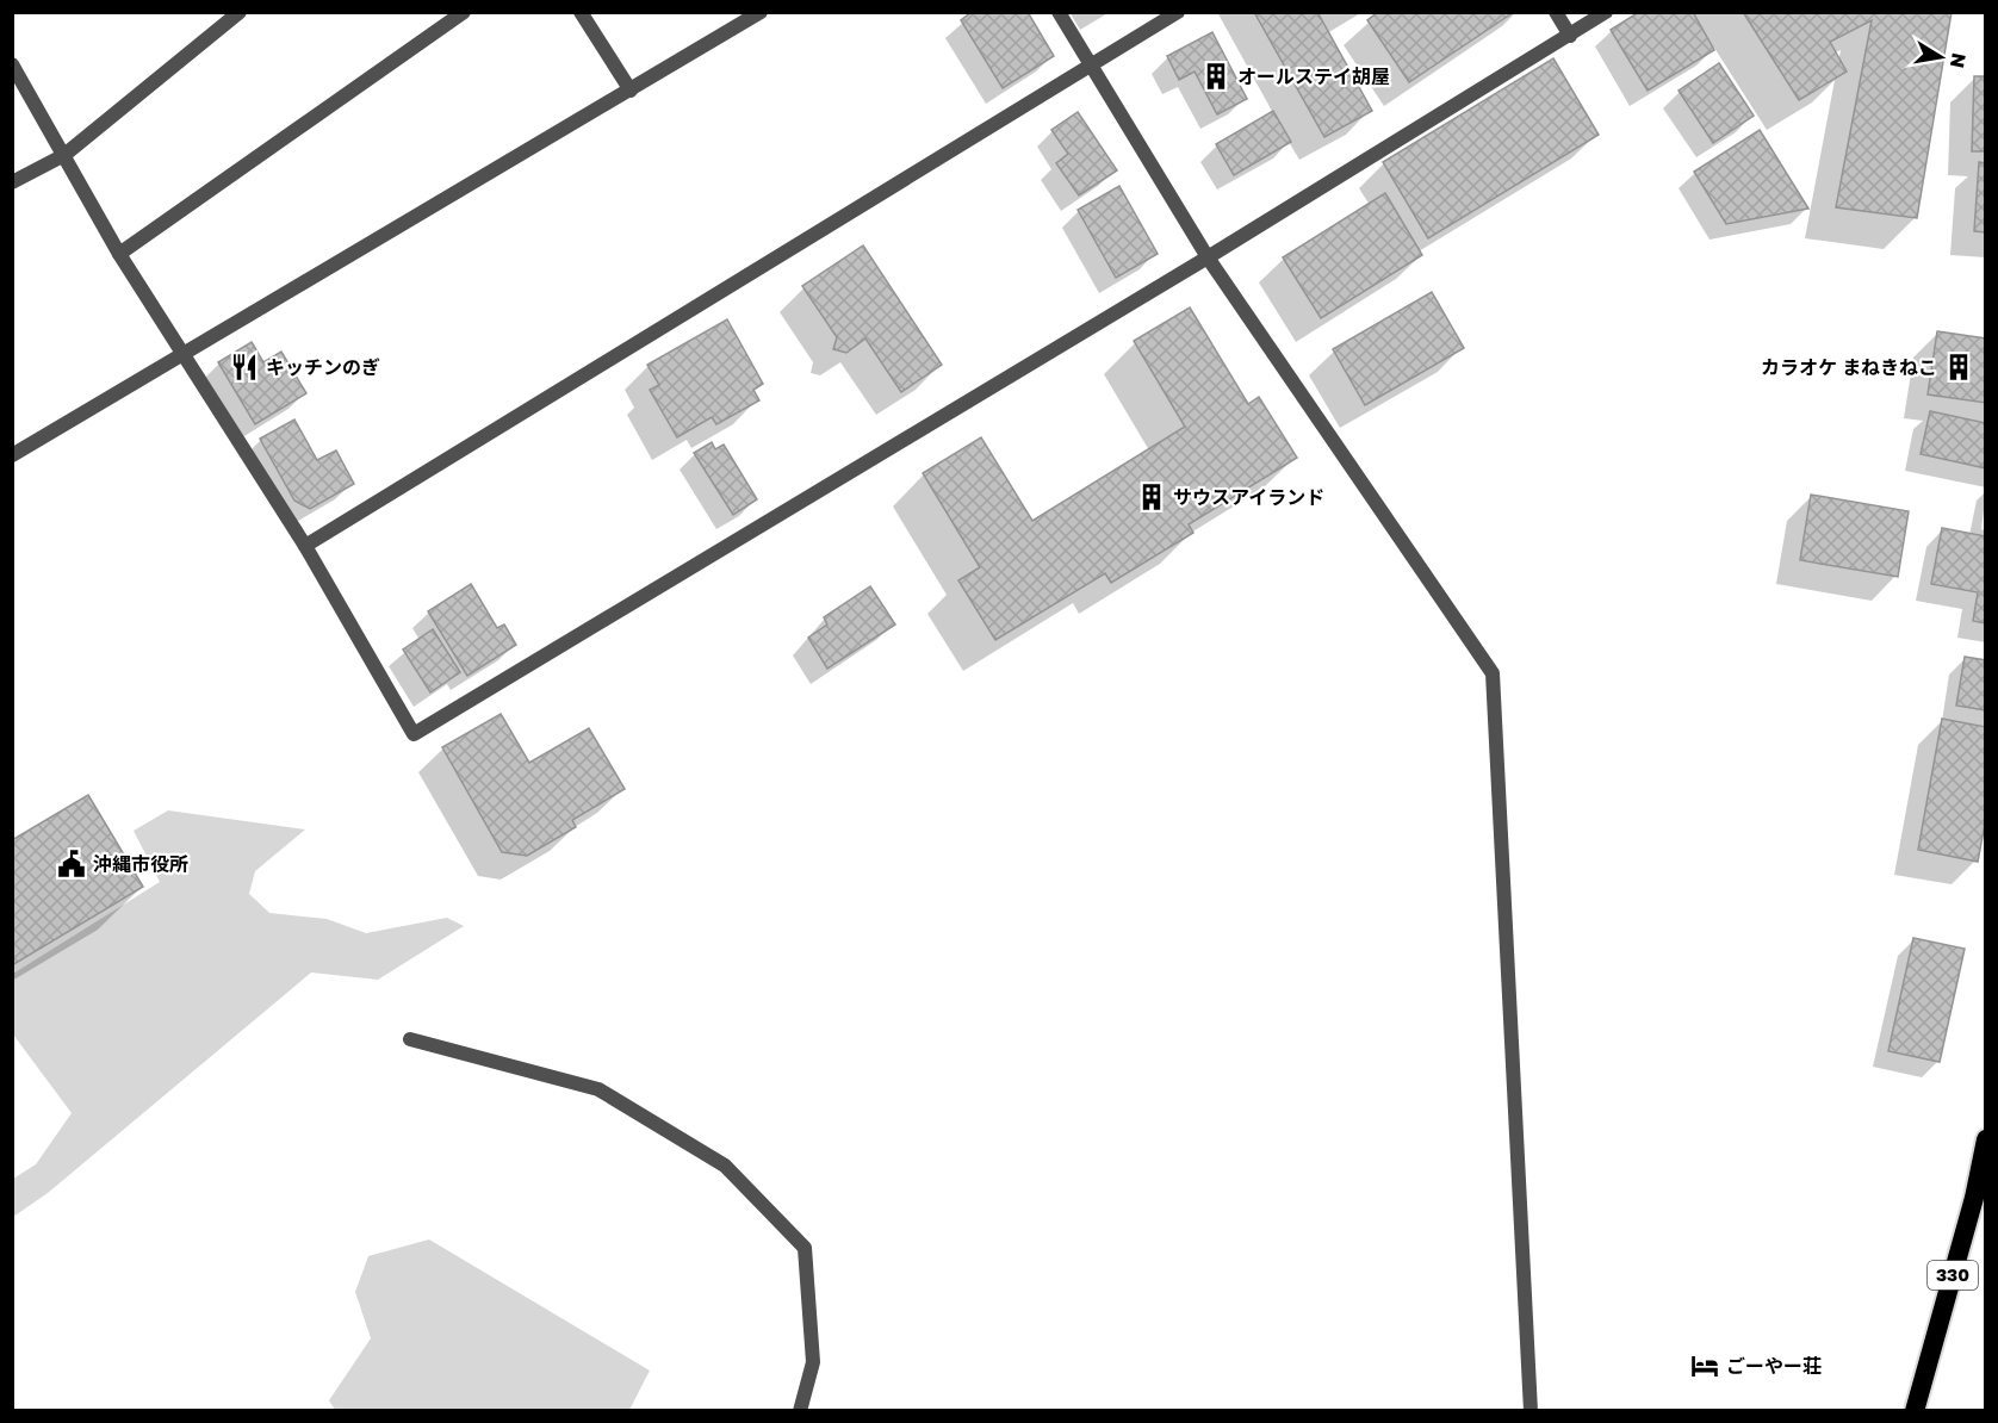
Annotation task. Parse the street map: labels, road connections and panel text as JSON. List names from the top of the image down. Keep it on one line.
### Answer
{"streets":{"highway":["330"]},"places":{"building":["オールステイ胡屋","カラオケ まねきねこ","サウスアイランド"],"restaurant":["キッチンのぎ"],"public building":["沖縄市役所"],"hotel":["ごーやー荘"]},"north":"right"}
